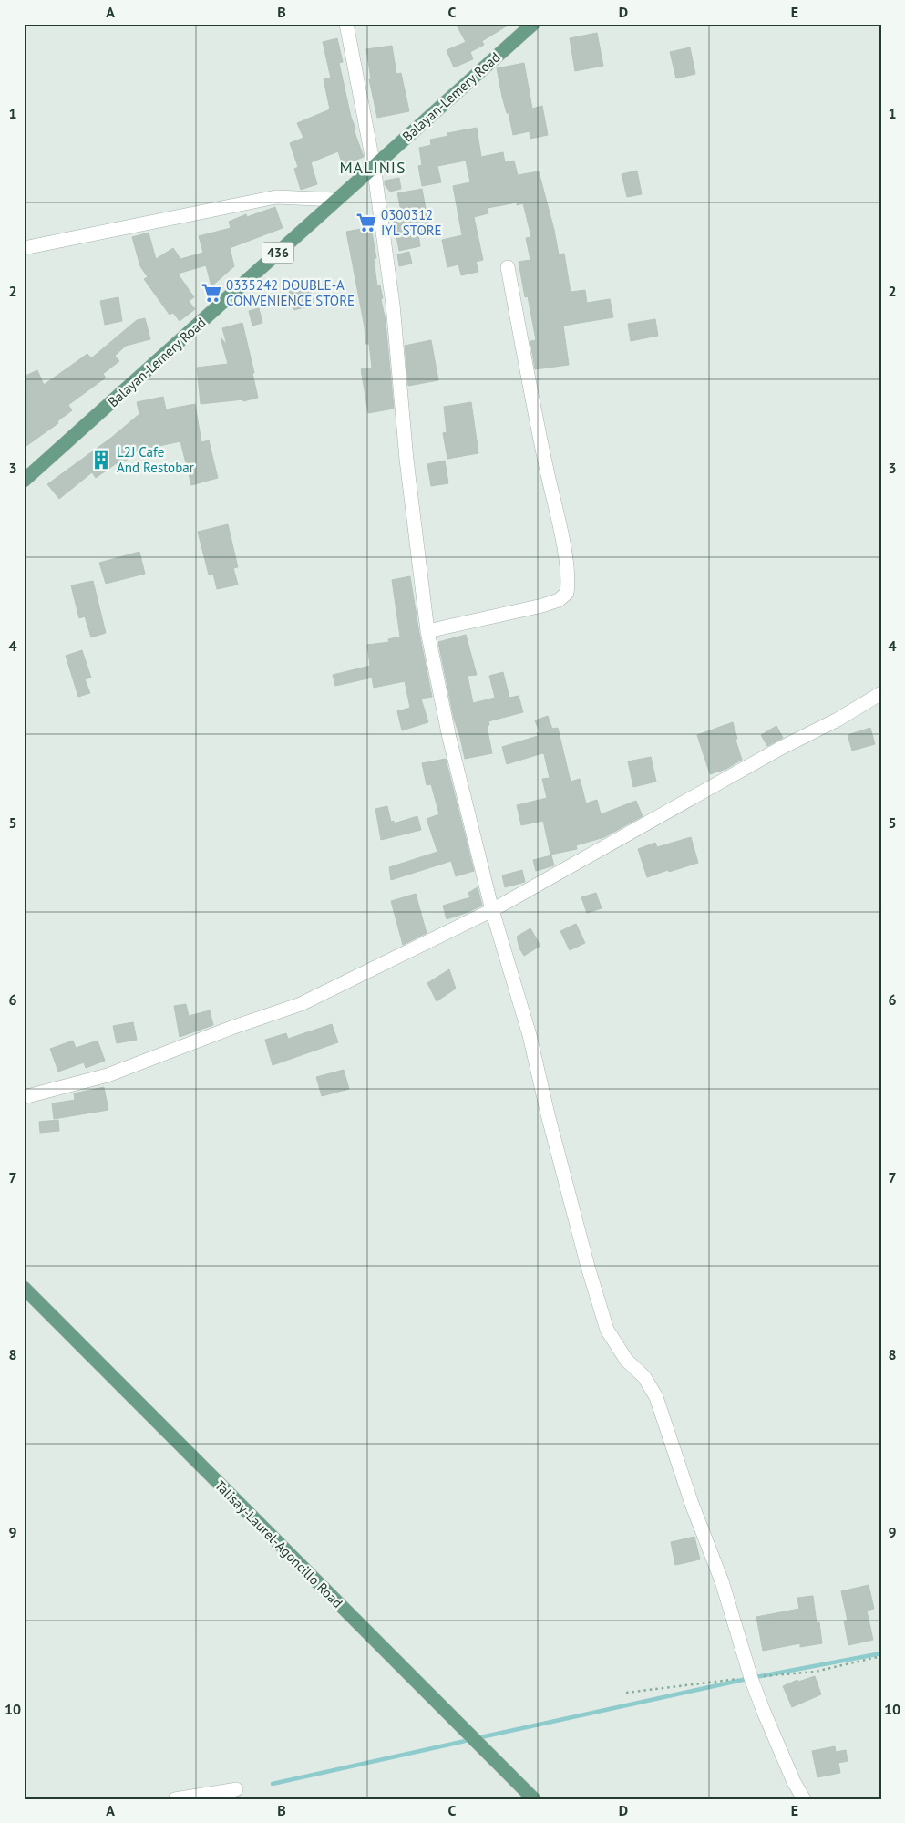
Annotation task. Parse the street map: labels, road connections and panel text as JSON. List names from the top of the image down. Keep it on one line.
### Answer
{"streets":{"main road":["Balayan-Lemery Road","436","Talisay-Laurel-Agoncillo Road"]},"districts":["MALINIS"],"places":{"supermarket":["0300312 IYL STORE","0335242 DOUBLE-A CONVENIENCE STORE"],"building":["L2J Cafe And Restobar"]},"grid":{"columns":["A","B","C","D","E"],"rows":["1","2","3","4","5","6","7","8","9","10"]}}
